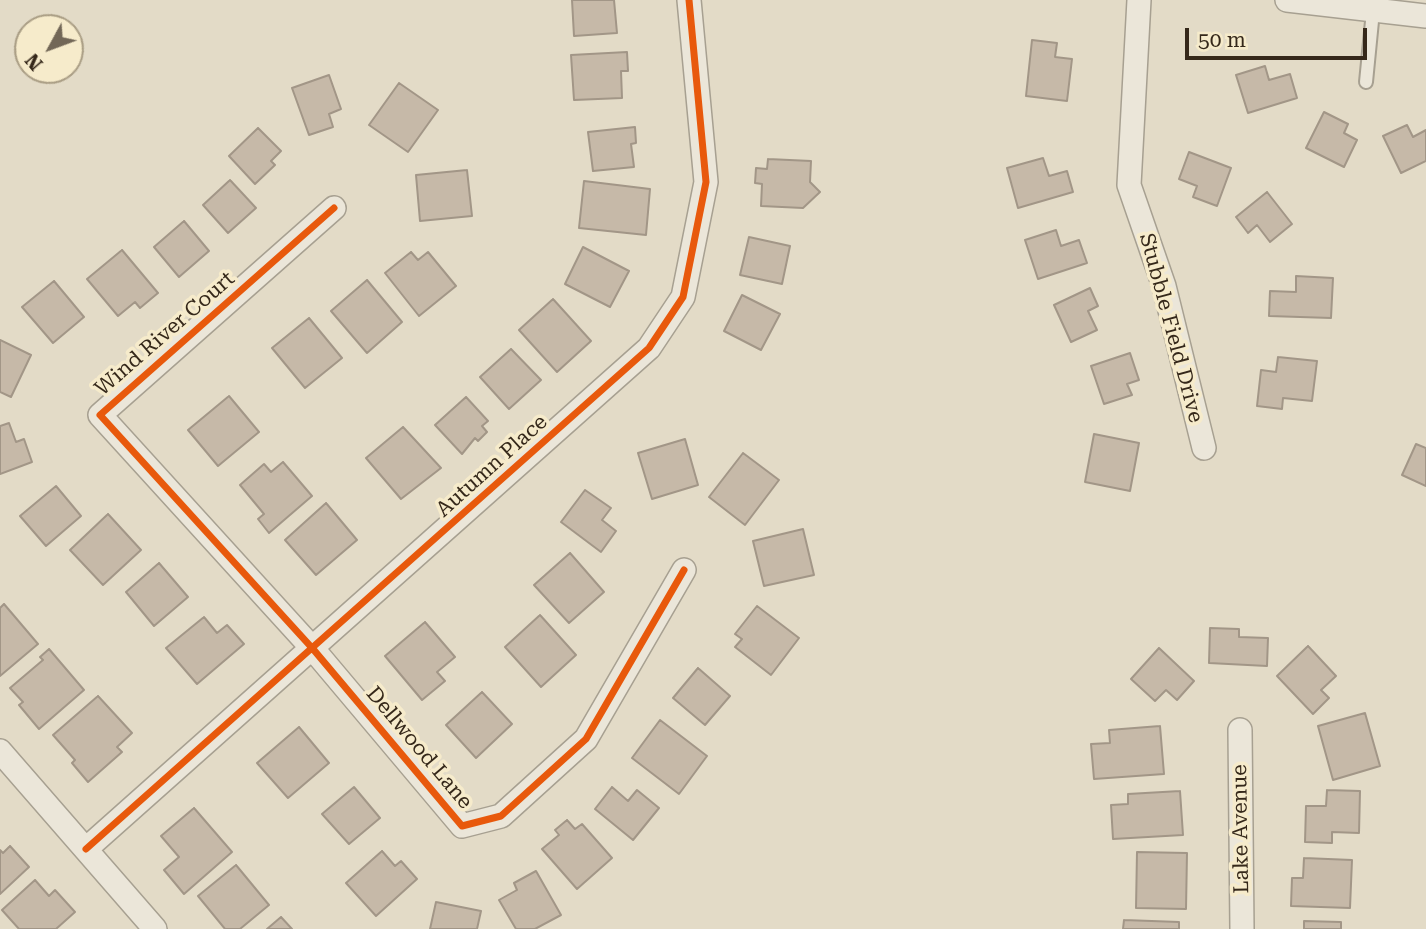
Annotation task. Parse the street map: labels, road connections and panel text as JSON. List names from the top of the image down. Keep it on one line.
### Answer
{"streets":{"street":["Stubble Field Drive","Wind River Court","Autumn Place","Dellwood Lane","Lake Avenue"]},"crossings":[["Wind River Court","Autumn Place"],["Wind River Court","Dellwood Lane"],["Autumn Place","Dellwood Lane"]],"scale_bar":"50 m","north":"bottom left"}
